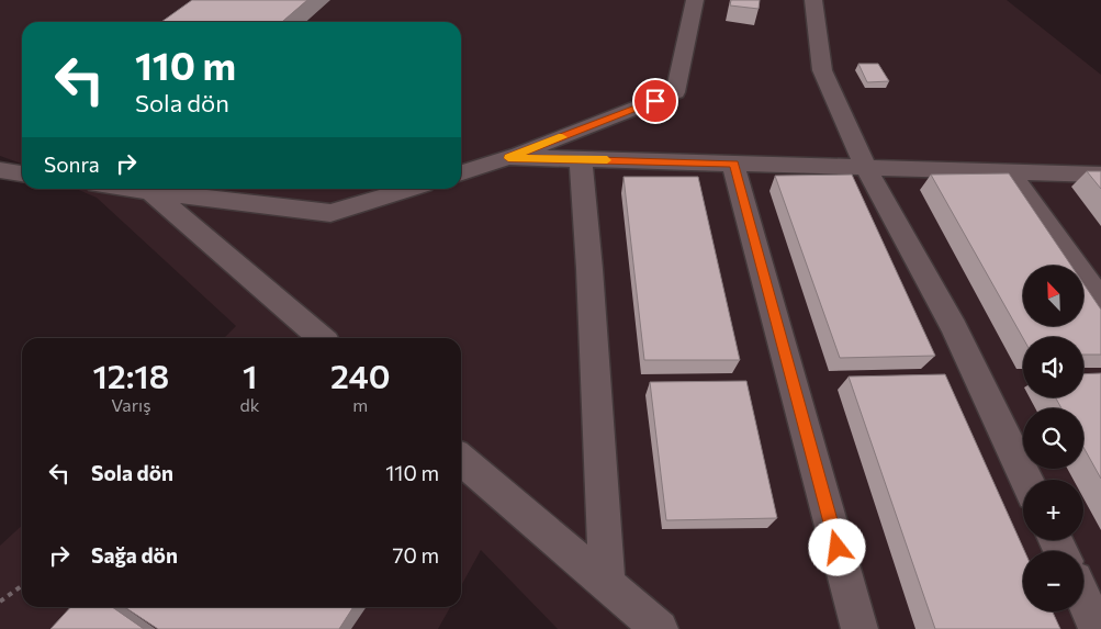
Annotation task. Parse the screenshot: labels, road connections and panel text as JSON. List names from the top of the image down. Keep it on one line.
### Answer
{"north":"top left","page":{"turn":["110 m","Sola dön"],"then":"Sonra","map_buttons":["+","−"],"eta":["12:18","Varış","1","dk","240","m"],"list":[{"name":"Sola dön","value":"110 m"},{"name":"Sağa dön","value":"70 m"}]}}
